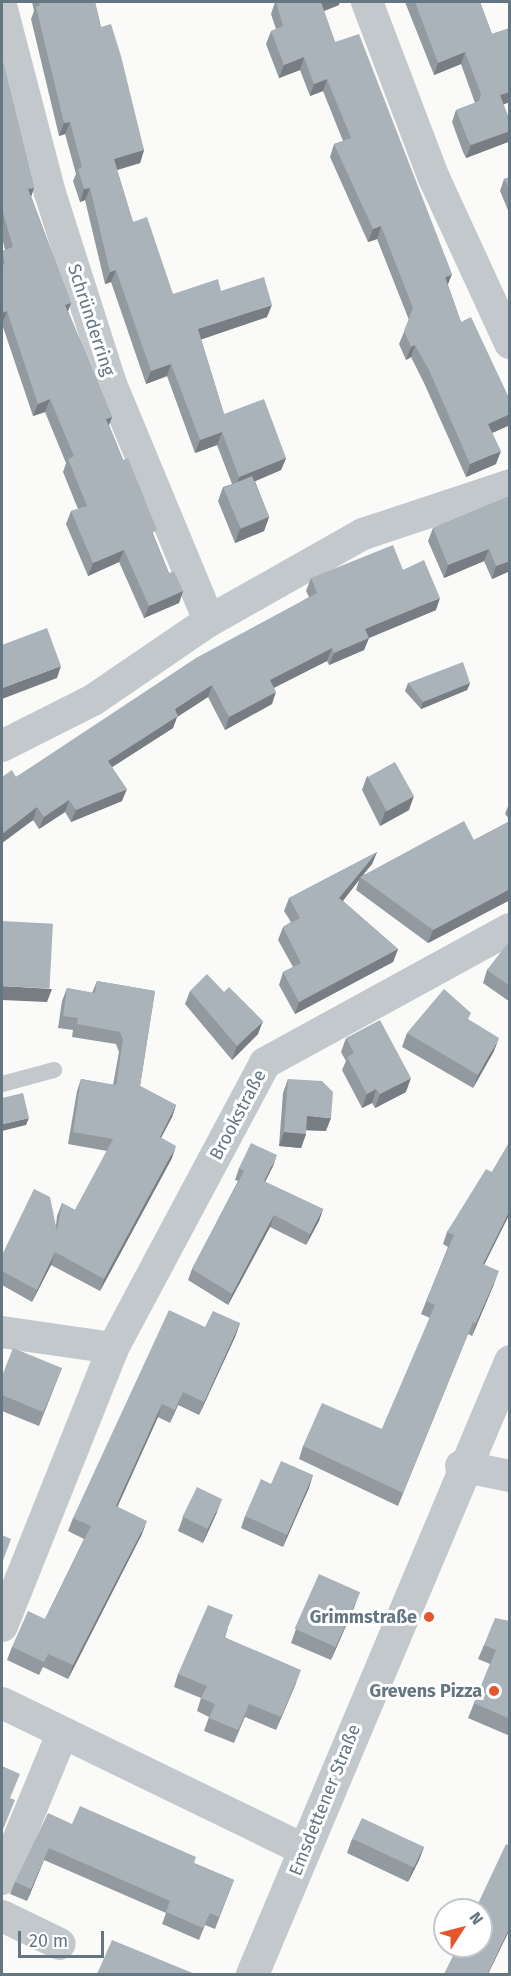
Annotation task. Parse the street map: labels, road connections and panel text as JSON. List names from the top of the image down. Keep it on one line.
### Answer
{"streets":{"street":["Schründerring","Brookstraße","Emsdettener Straße"]},"places":["Grimmstraße","Grevens Pizza"],"scale_bar":"20 m","north":"top right"}
